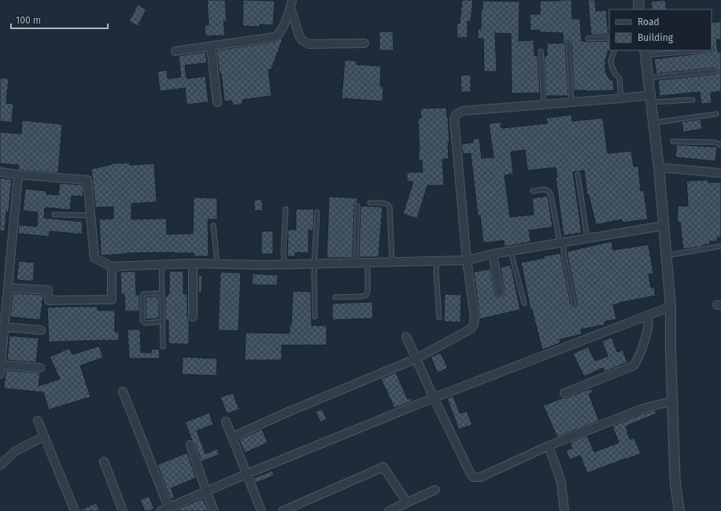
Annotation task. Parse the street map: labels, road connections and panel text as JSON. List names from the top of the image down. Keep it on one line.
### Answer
{"legend":["Road","Building"],"scale_bar":"100 m"}
